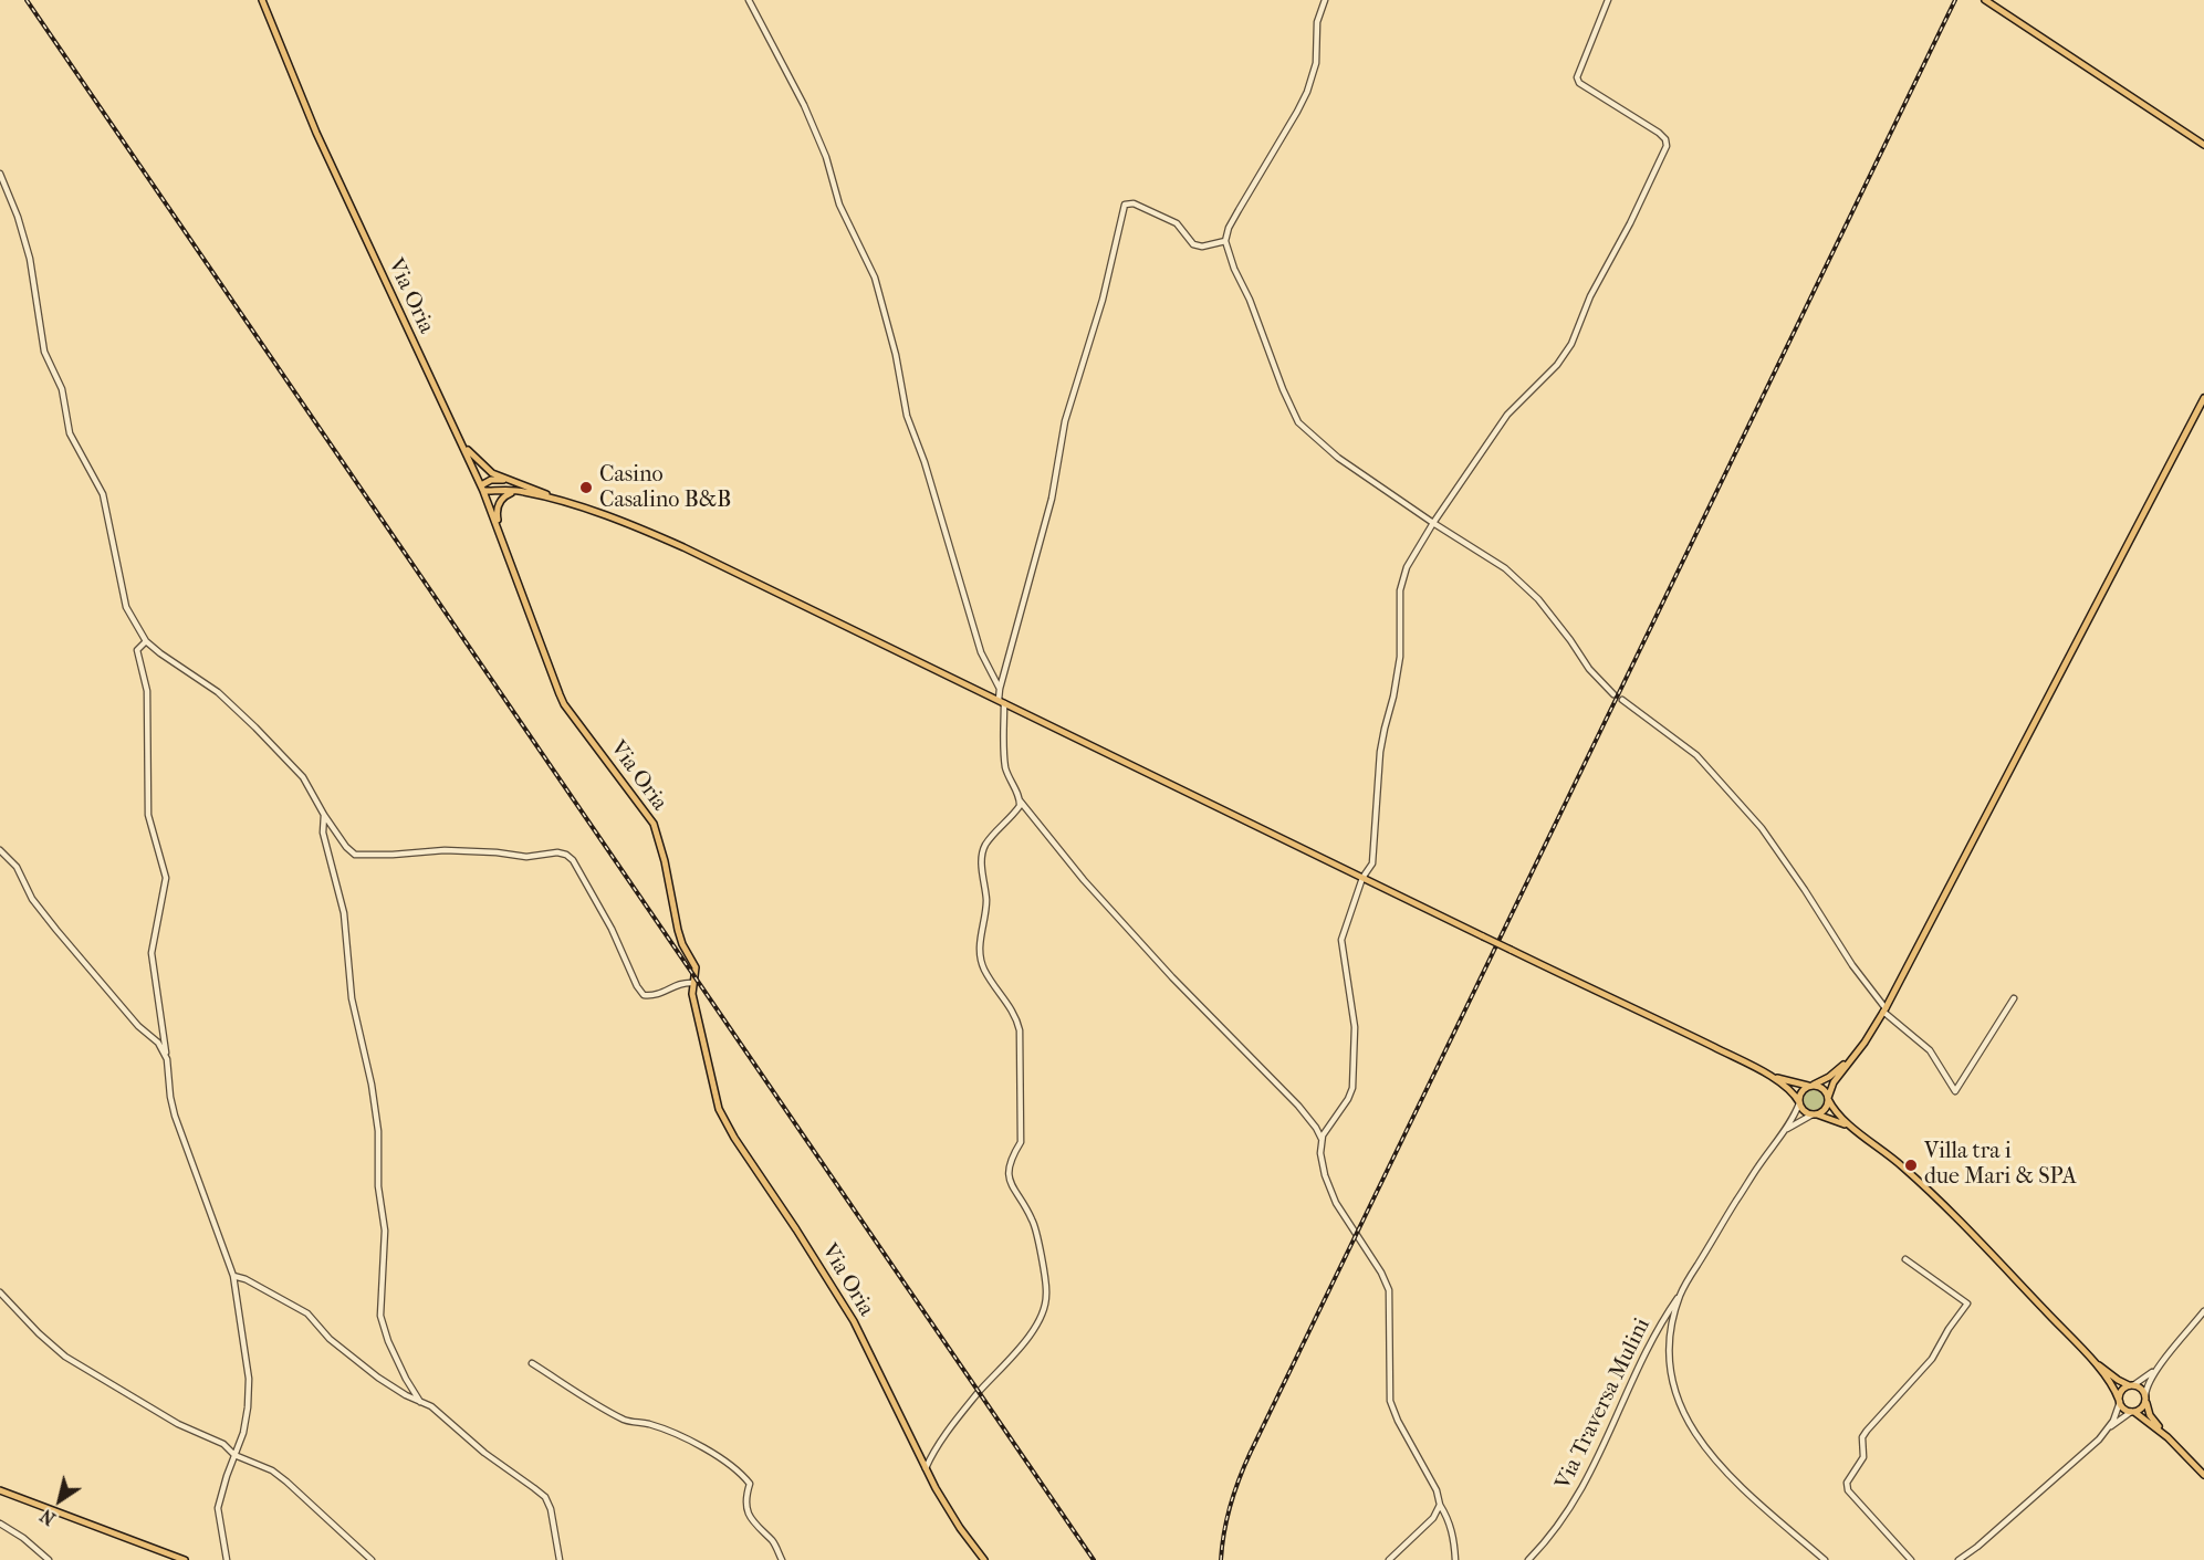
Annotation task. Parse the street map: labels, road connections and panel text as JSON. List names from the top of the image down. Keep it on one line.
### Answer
{"streets":{"main road":["Via Oria"],"street":["Via Traversa Mulini"]},"places":["Casino Casalino B&B","Villa tra i due Mari & SPA"],"north":"bottom left"}
